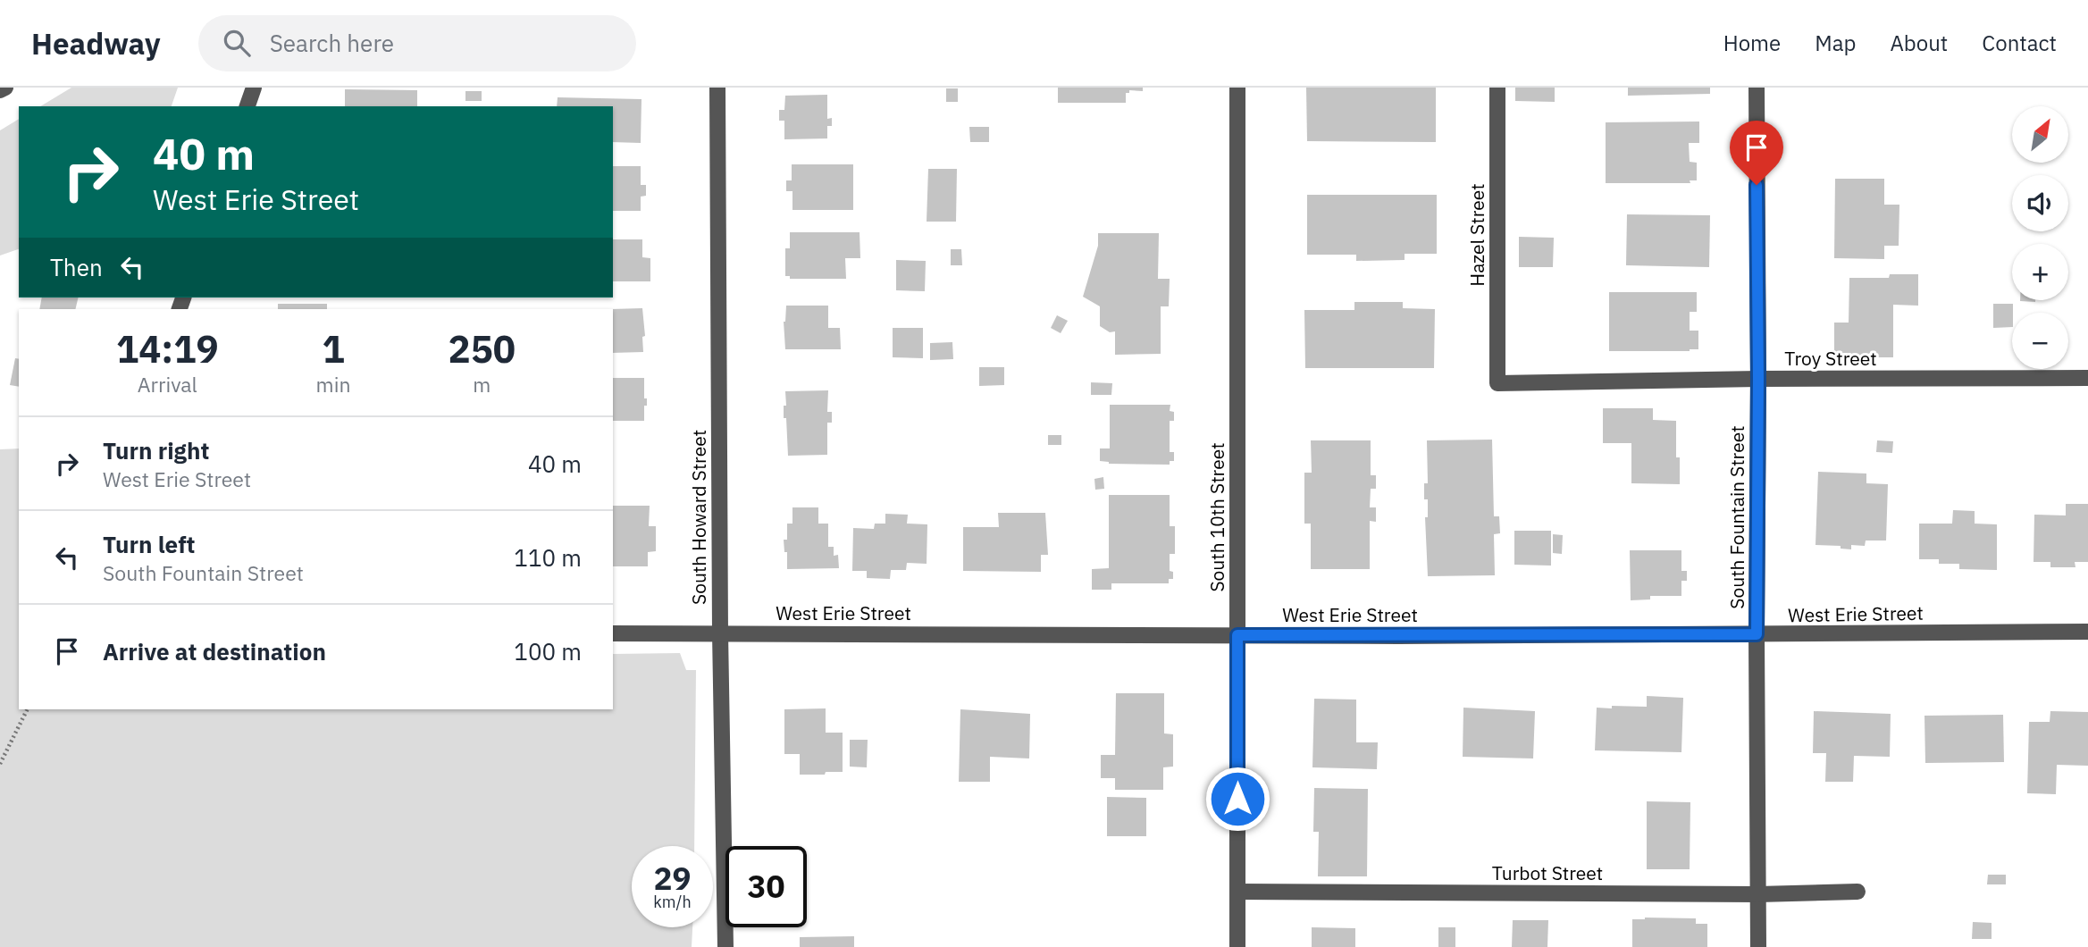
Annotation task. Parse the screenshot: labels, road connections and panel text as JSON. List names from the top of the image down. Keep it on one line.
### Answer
{"streets":{"street":["Hazel Street","Troy Street","South Howard Street","South 10th Street","South Fountain Street","West Erie Street","Turbot Street"]},"crossings":[["Hazel Street","Troy Street"],["Troy Street","South Fountain Street"],["South Howard Street","West Erie Street"],["South 10th Street","West Erie Street"],["South 10th Street","Turbot Street"],["South Fountain Street","West Erie Street"],["South Fountain Street","Turbot Street"]],"north":"top right","page":{"header":"Headway","search":"Search here","nav":["Home","Map","About","Contact"],"map_buttons":["+","−"],"turn":["40 m","West Erie Street"],"then":"Then","eta":["14:19","Arrival","1","min","250","m"],"list":[{"name":"Turn right","note":"West Erie Street","value":"40 m"},{"name":"Turn left","note":"South Fountain Street","value":"110 m"},{"name":"Arrive at destination","value":"100 m"}],"speed":"29 km/h","limit":"30"}}
